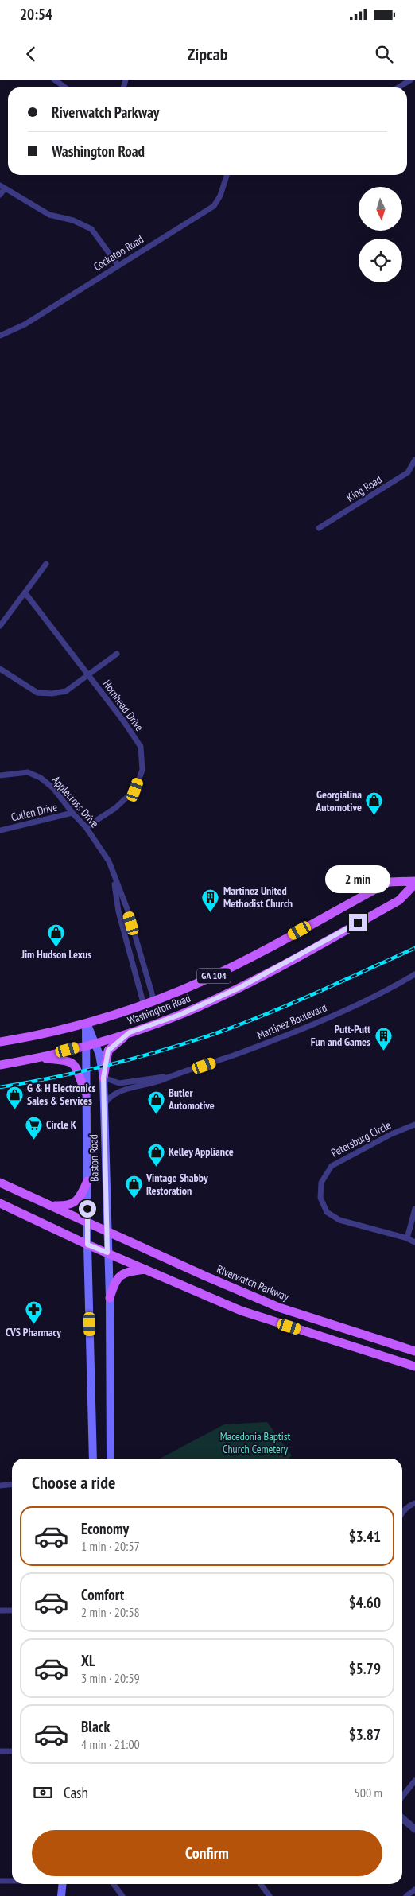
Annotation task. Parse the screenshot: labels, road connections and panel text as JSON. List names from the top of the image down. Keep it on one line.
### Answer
{"streets":{"main road":["GA 104","Washington Road","Baston Road","Riverwatch Parkway"],"street":["Cockatoo Road","King Road","Hornhead Drive","Applecross Drive","Cullen Drive","Martinez Boulevard","Petersburg Circle"]},"crossings":[["Hornhead Drive","Applecross Drive"],["Applecross Drive","Cullen Drive"],["Applecross Drive","Washington Road"],["Washington Road","Baston Road"],["Martinez Boulevard","Baston Road"],["Baston Road","Riverwatch Parkway"]],"parks":["Macedonia Baptist Church Cemetery"],"places":{"shop":["Georgialina Automotive","Jim Hudson Lexus","G & H Electronics Sales & Services","Butler Automotive","Kelley Appliance","Vintage Shabby Restoration"],"building":["Martinez United Methodist Church","Putt-Putt Fun and Games"],"supermarket":["Circle K"],"pharmacy":["CVS Pharmacy"]},"north":"bottom","page":{"status":"20:54","header":"Zipcab","banner":["Riverwatch Parkway","Washington Road"],"bubble":"2 min","heading":"Choose a ride","list":[{"name":"Economy","note":"1 min · 20:57","value":"$3.41"},{"name":"Comfort","note":"2 min · 20:58","value":"$4.60"},{"name":"XL","note":"3 min · 20:59","value":"$5.79"},{"name":"Black","note":"4 min · 21:00","value":"$3.87"}],"pay":["Cash","500 m"],"buttons":"Confirm"}}
